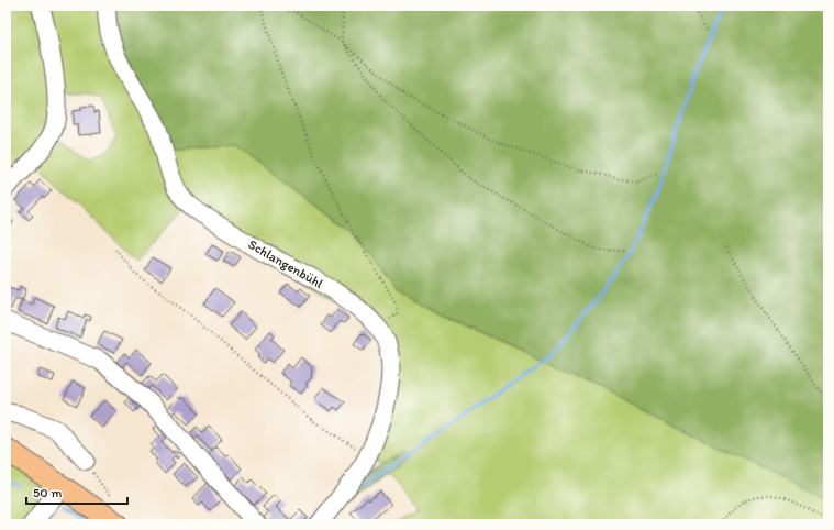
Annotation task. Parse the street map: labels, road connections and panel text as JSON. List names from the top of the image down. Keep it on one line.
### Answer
{"streets":{"street":["Schlangenbühl"]},"scale_bar":"50 m"}
